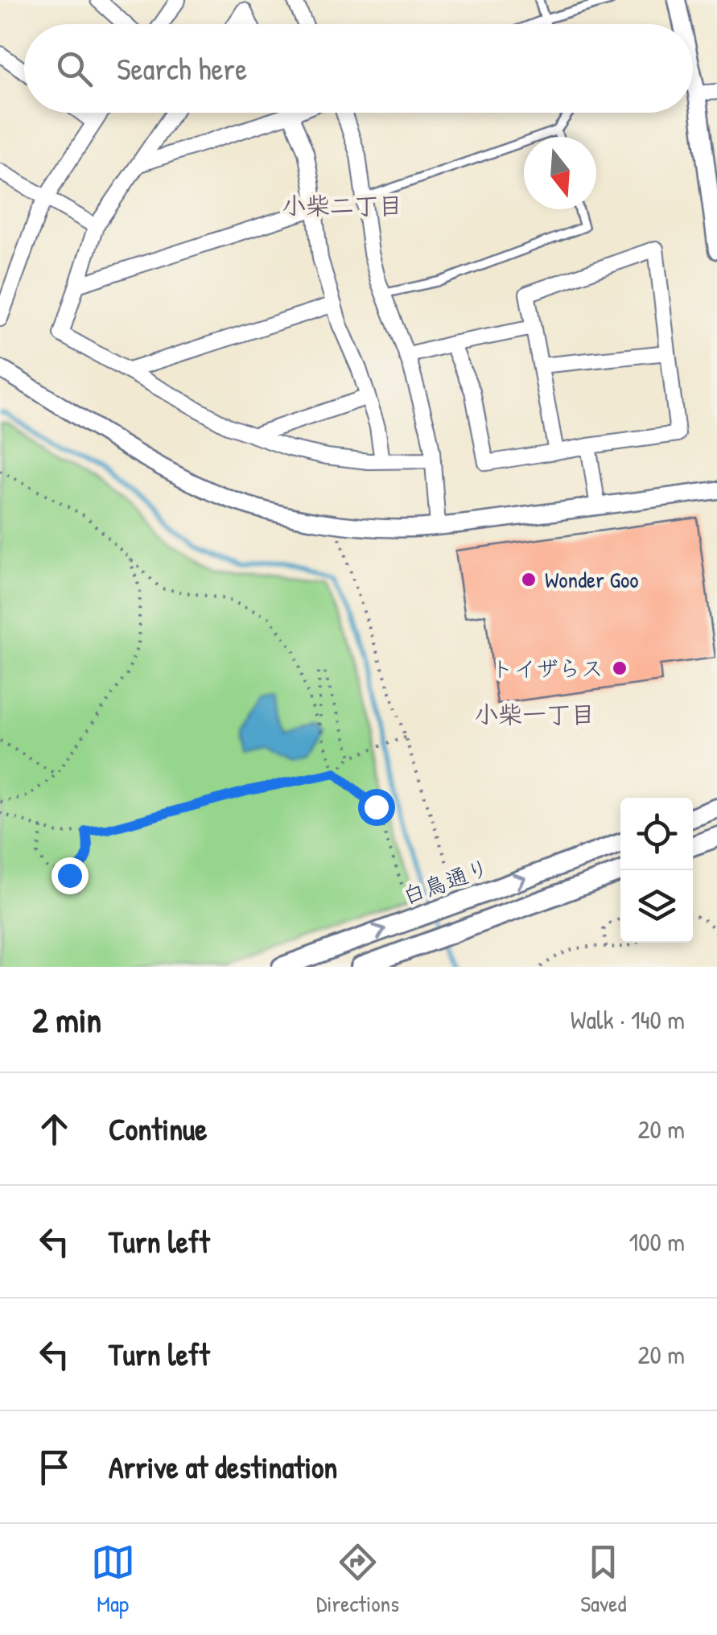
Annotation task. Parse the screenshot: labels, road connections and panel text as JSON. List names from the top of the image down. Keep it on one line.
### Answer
{"streets":{"main road":["白鳥通り"]},"districts":["小柴二丁目","小柴一丁目"],"places":["Wonder Goo","トイザらス"],"north":"bottom","page":{"search":"Search here","heading":["2 min","Walk · 140 m"],"list":[["Continue","20 m"],["Turn left","100 m"],["Turn left","20 m"],"Arrive at destination"],"nav":["Map","Directions","Saved"]}}
